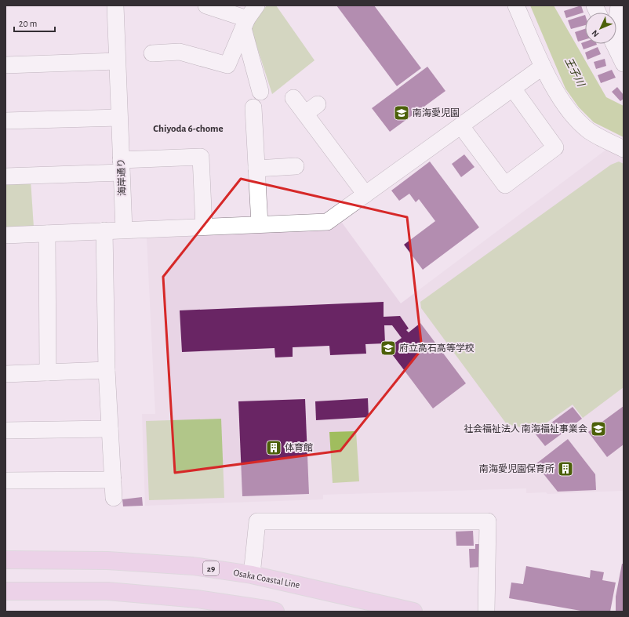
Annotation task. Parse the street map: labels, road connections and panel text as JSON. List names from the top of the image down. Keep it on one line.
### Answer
{"streets":{"main road":["29","Osaka Coastal Line"],"street":["海岸通り"]},"districts":["Chiyoda 6-chome"],"water":["王子川"],"places":{"school or university":["南海愛児園","府立高石高等学校","社会福祉法人 南海福祉事業会"],"building":["体育館","南海愛児園保育所"]},"scale_bar":"20 m","north":"bottom left"}
